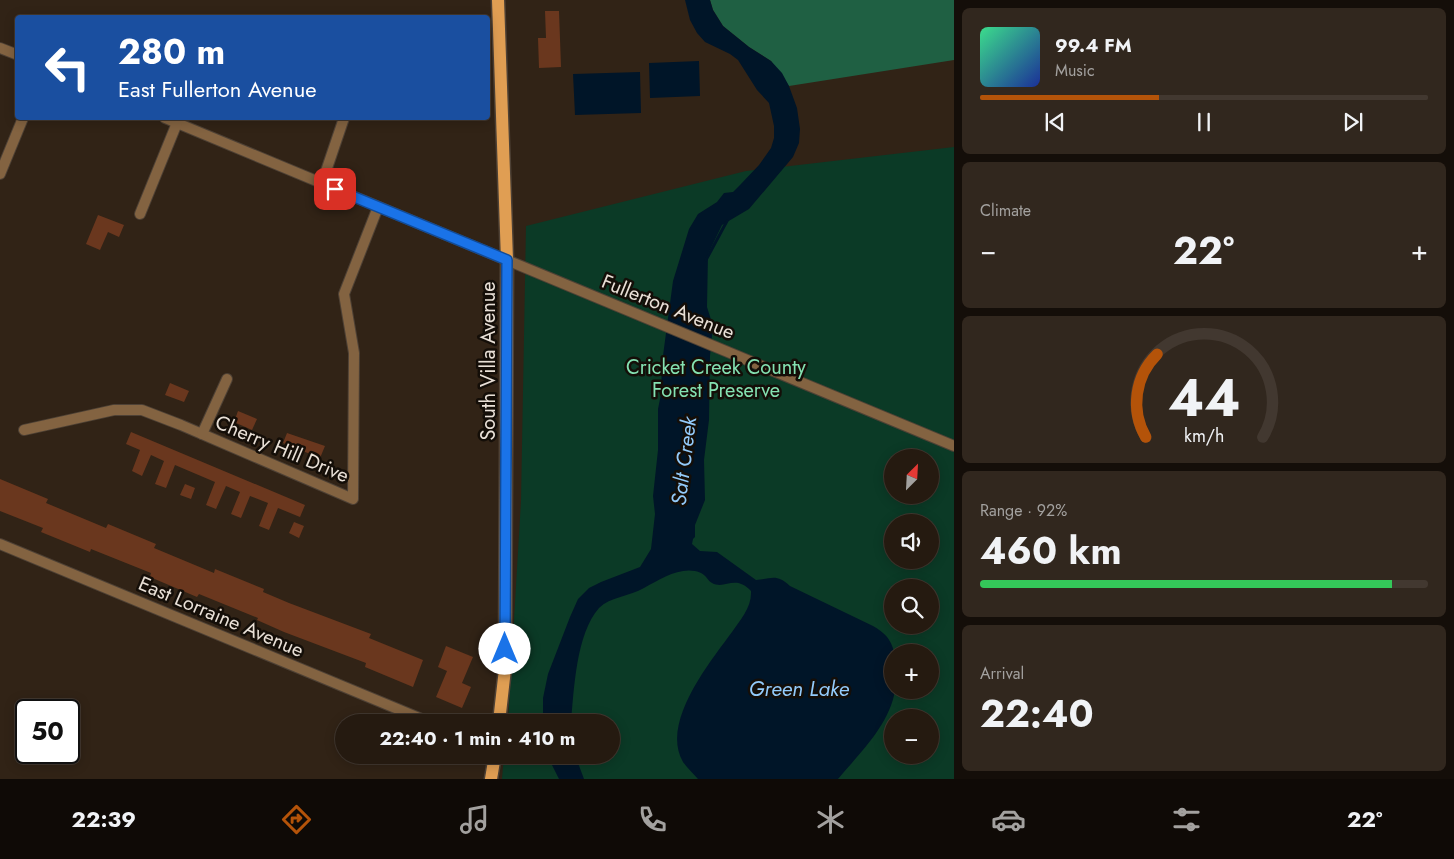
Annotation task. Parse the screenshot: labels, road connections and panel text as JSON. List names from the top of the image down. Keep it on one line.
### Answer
{"streets":{"main road":["South Villa Avenue"],"street":["Fullerton Avenue","Cherry Hill Drive","East Lorraine Avenue"]},"crossings":[["Fullerton Avenue","South Villa Avenue"],["Fullerton Avenue","Cherry Hill Drive"]],"water":["Salt Creek","Green Lake"],"parks":["Cricket Creek County Forest Preserve"],"north":"top right","page":{"turn":["280 m","East Fullerton Avenue"],"song":["99.4 FM","Music"],"tile":["Climate",["Range · 92%","460 km"],["Arrival","22:40"]],"heat":["−","22°","+"],"map_buttons":["+","−"],"limit":"50","trip":"22:40 · 1 min · 410 m","tabs":["22:39","22°"],"gauge":["44","km/h"]}}
